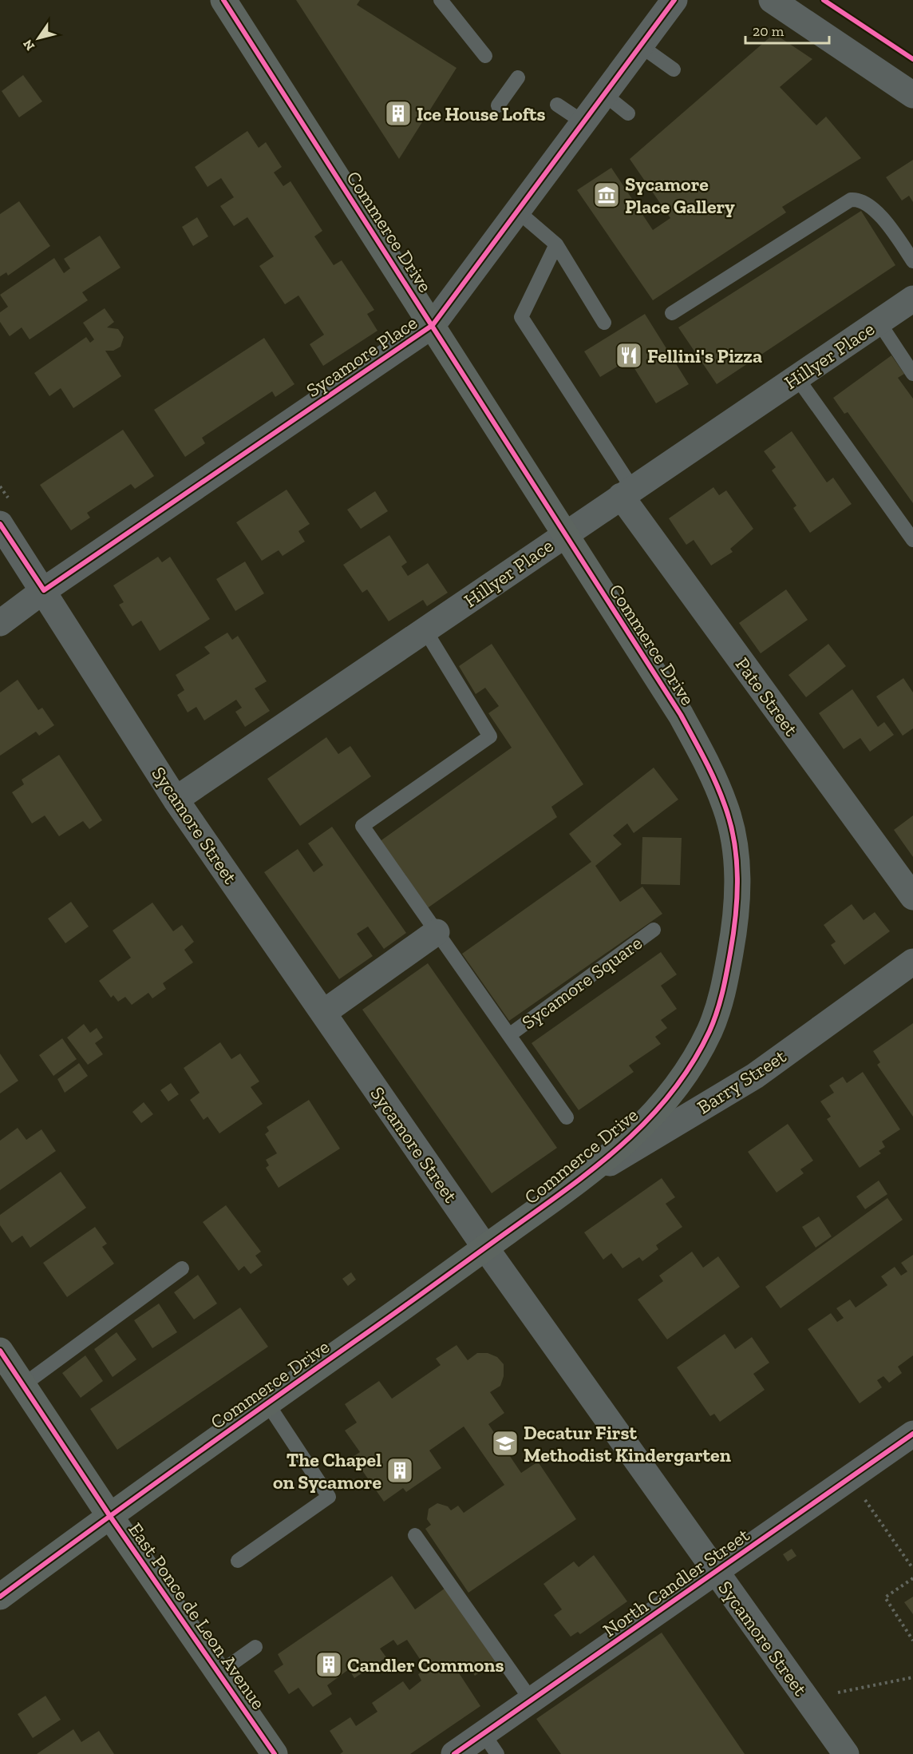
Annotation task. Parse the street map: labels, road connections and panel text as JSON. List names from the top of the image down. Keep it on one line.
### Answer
{"streets":{"main road":["Commerce Drive","East Ponce de Leon Avenue"],"street":["Hillyer Place","Sycamore Place","Pate Street","Sycamore Street","Barry Street","North Candler Street"],"lane":["Sycamore Square"]},"crossings":[["Commerce Drive","Hillyer Place"],["Commerce Drive","Sycamore Place"],["Commerce Drive","Sycamore Street"],["Commerce Drive","Barry Street"],["Commerce Drive","East Ponce de Leon Avenue"],["Hillyer Place","Pate Street"],["Hillyer Place","Sycamore Street"],["Hillyer Place","Sycamore Square"],["Sycamore Place","Sycamore Street"],["Sycamore Street","North Candler Street"]],"places":{"building":["Ice House Lofts","The Chapel on Sycamore","Candler Commons"],"museum":["Sycamore Place Gallery"],"restaurant":["Fellini's Pizza"],"school or university":["Decatur First Methodist Kindergarten"]},"scale_bar":"20 m","north":"bottom left"}
